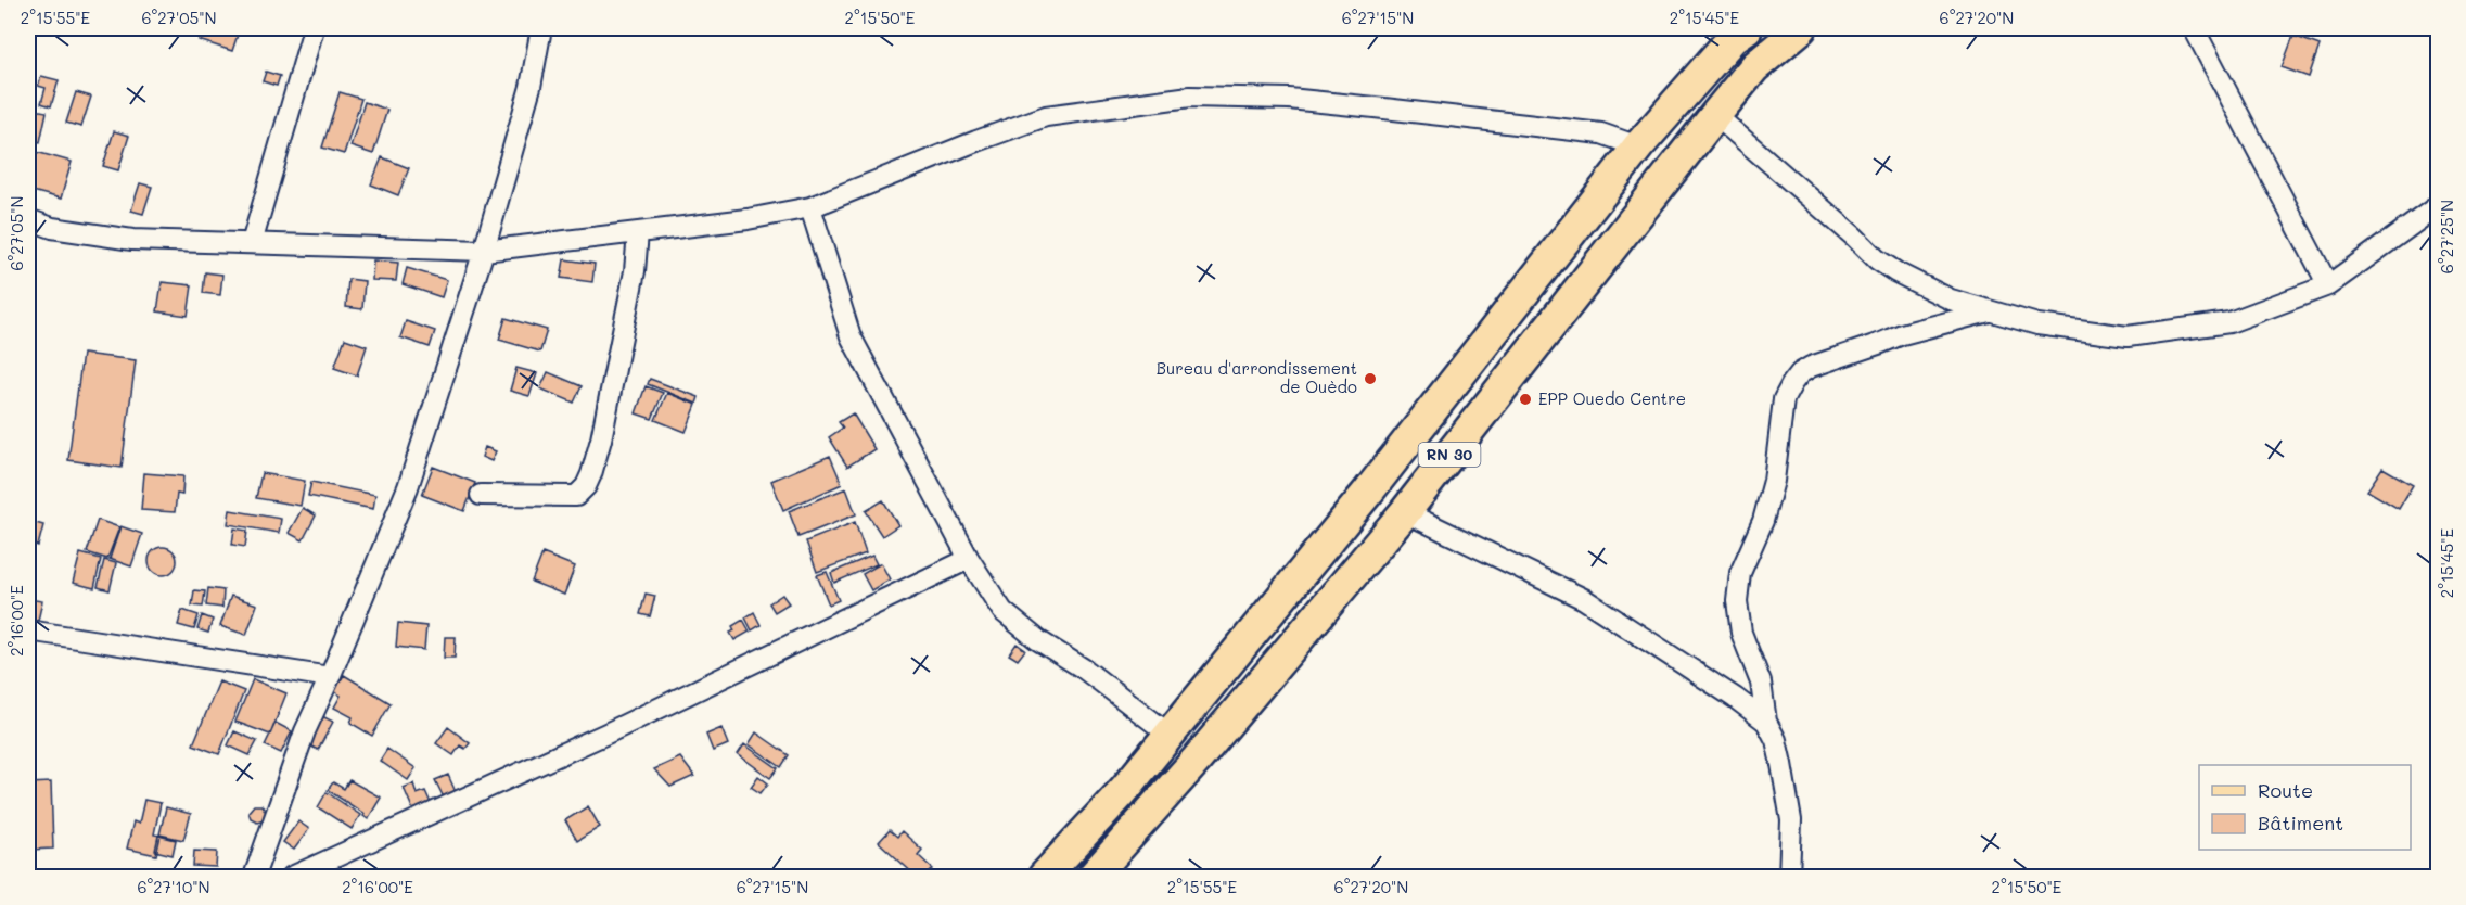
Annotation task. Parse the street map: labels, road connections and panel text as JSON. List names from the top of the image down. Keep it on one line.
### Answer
{"streets":{"main road":["RN 30"]},"places":["Bureau d'arrondissement de Ouèdo","EPP Ouedo Centre"],"legend":["Route","Bâtiment"],"coordinates":["2°15'55\"E","6°27'05\"N","2°15'50\"E","6°27'15\"N","2°15'45\"E","6°27'20\"N","6°27'25\"N","2°16'00\"E","6°27'10\"N"]}
